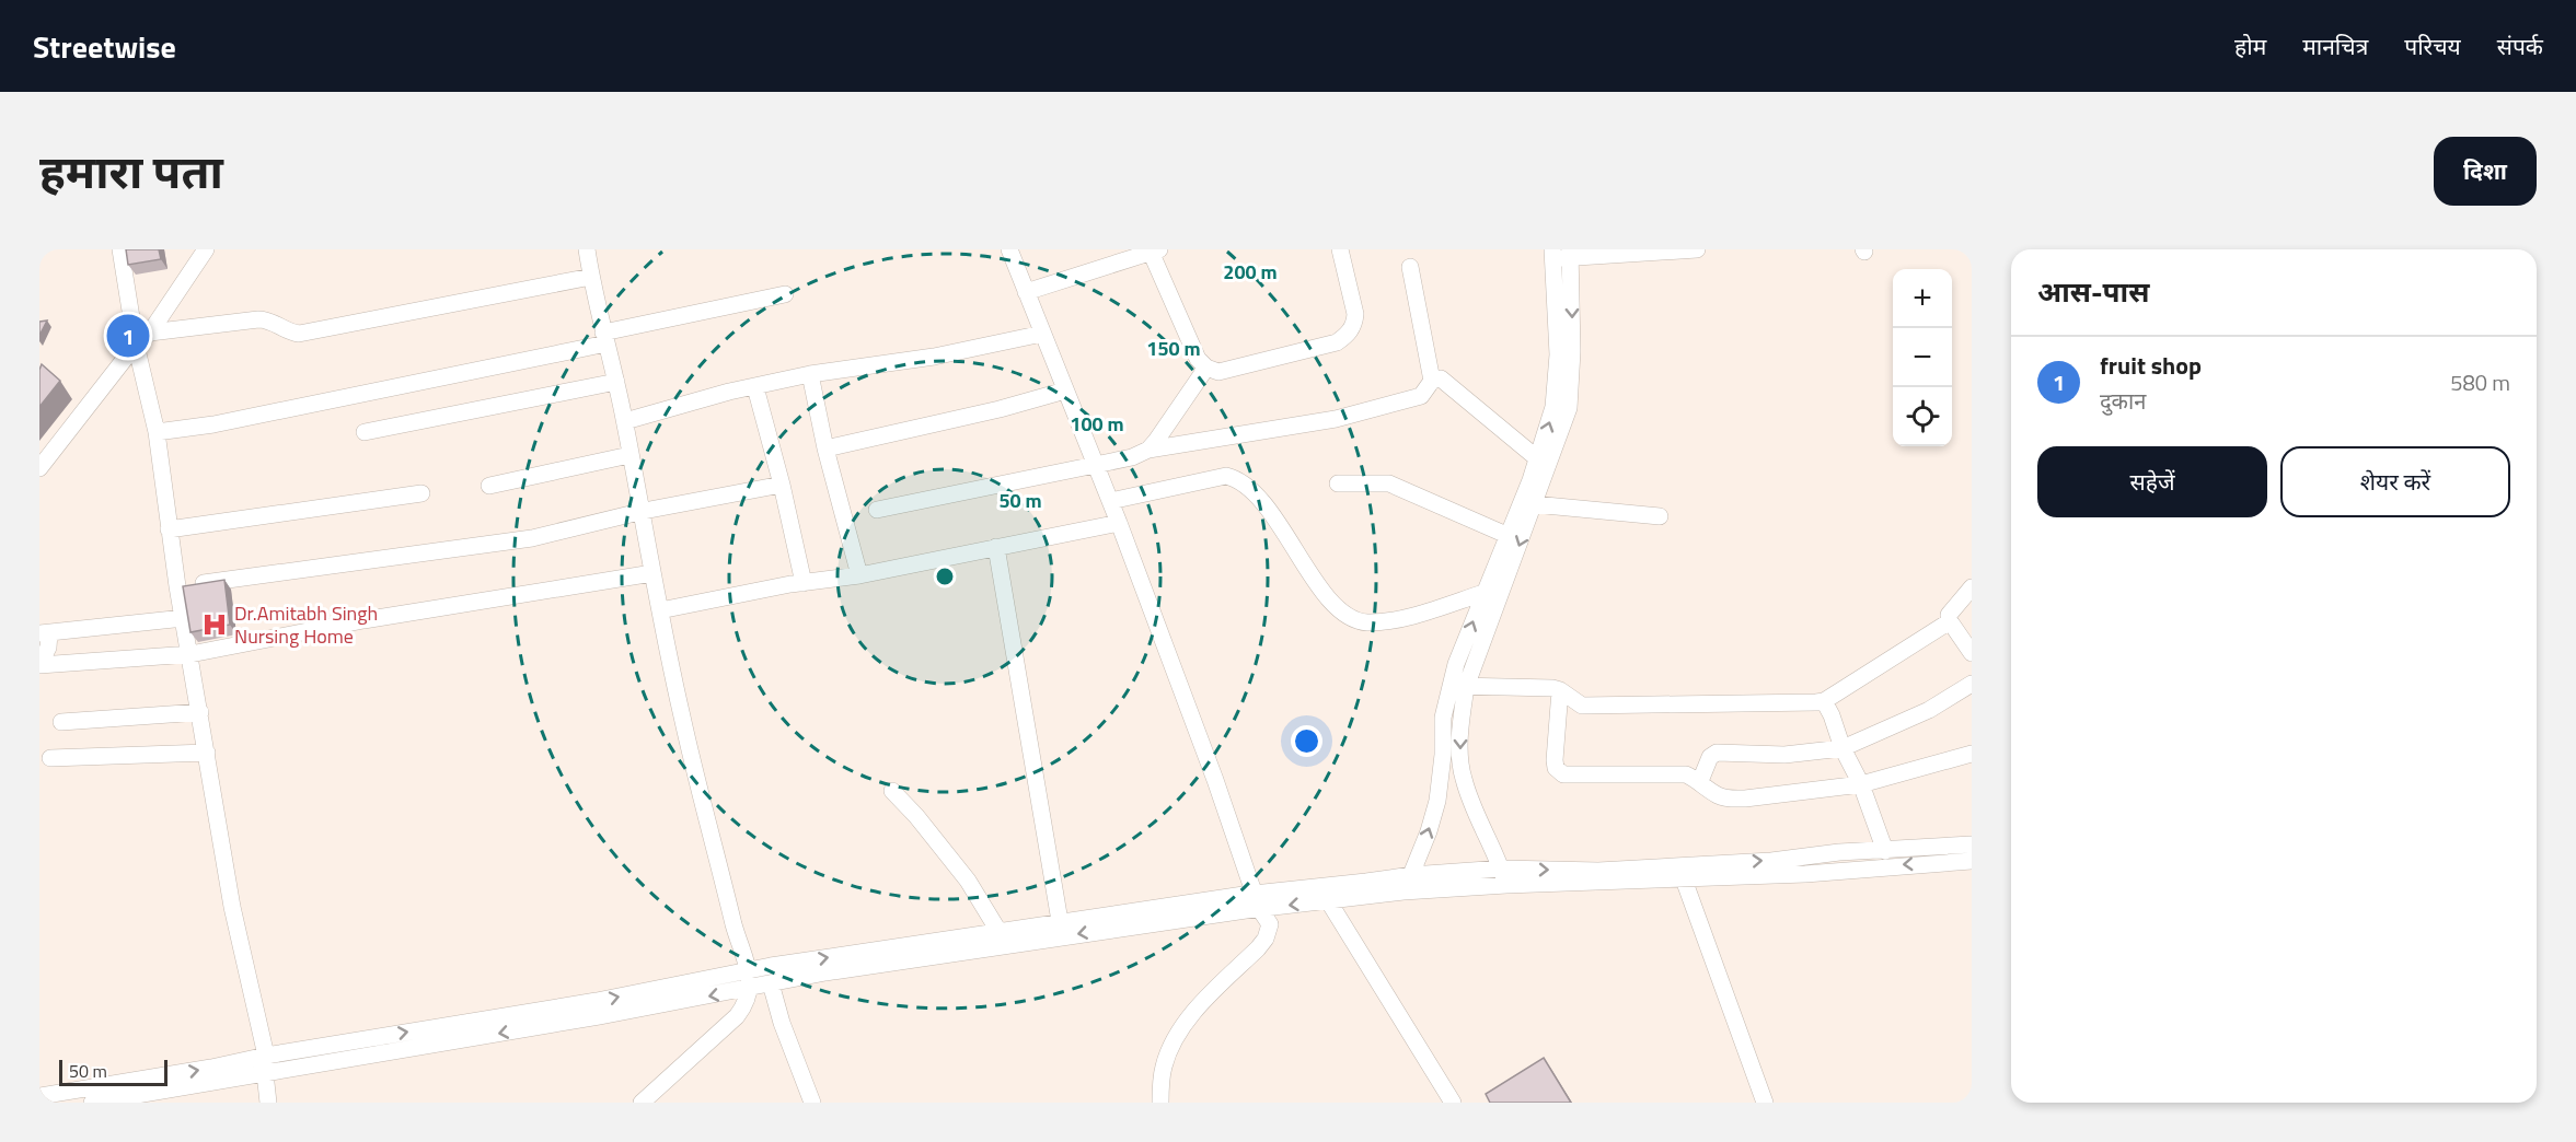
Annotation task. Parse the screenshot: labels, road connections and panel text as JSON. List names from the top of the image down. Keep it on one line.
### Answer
{"places":{"hospital":["Dr.Amitabh Singh Nursing Home"]},"scale_bar":"50 m","page":{"header":"Streetwise","nav":["होम","मानचित्र","परिचय","संपर्क"],"title":"हमारा पता","buttons":["दिशा",["सहेजें","शेयर करें"]],"heading":"आस-पास","map_buttons":["+","−"],"pins":"1","list":[{"mark":"1","name":"fruit shop","note":"दुकान","value":"580 m"}],"scale":"50 m"},"rings":["200 m","150 m","100 m","50 m"]}
